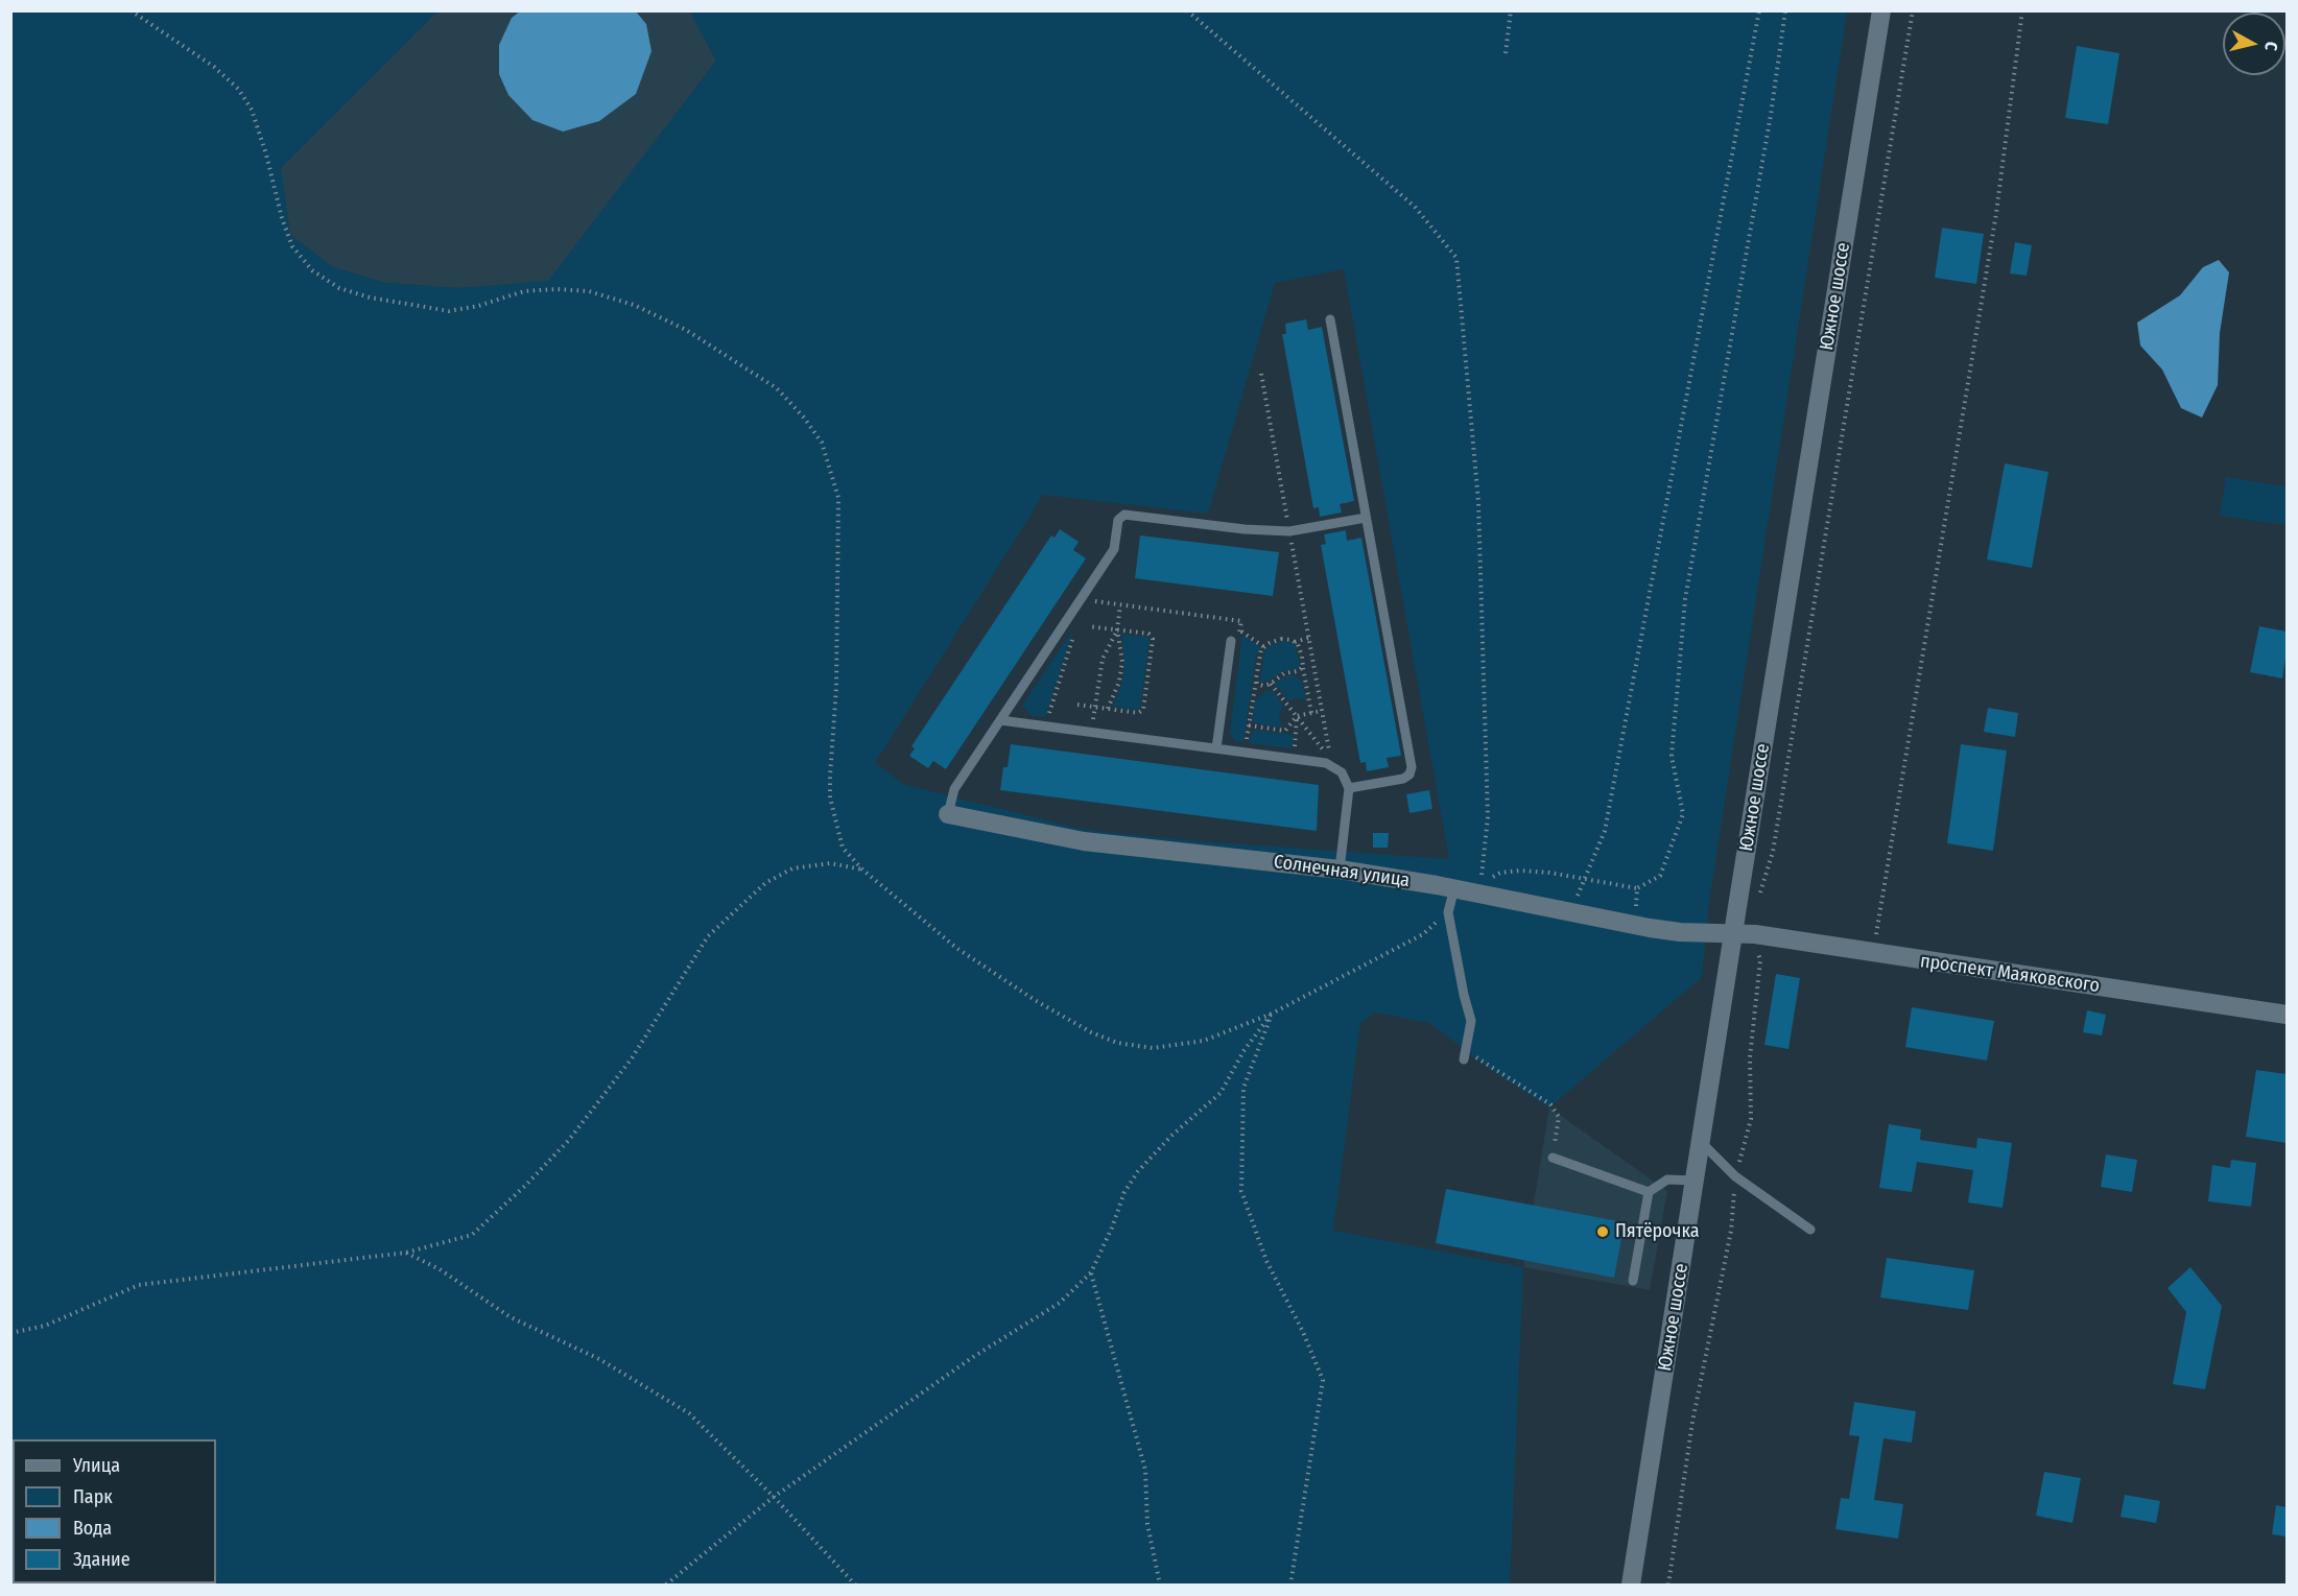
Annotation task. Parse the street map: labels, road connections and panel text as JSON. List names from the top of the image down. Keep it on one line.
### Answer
{"streets":{"street":["Южное шоссе","Солнечная улица","проспект Маяковского"]},"crossings":[["Южное шоссе","Солнечная улица"],["Южное шоссе","проспект Маяковского"],["Солнечная улица","проспект Маяковского"]],"places":["Пятёрочка"],"legend":["Улица","Парк","Вода","Здание"],"north":"right"}
